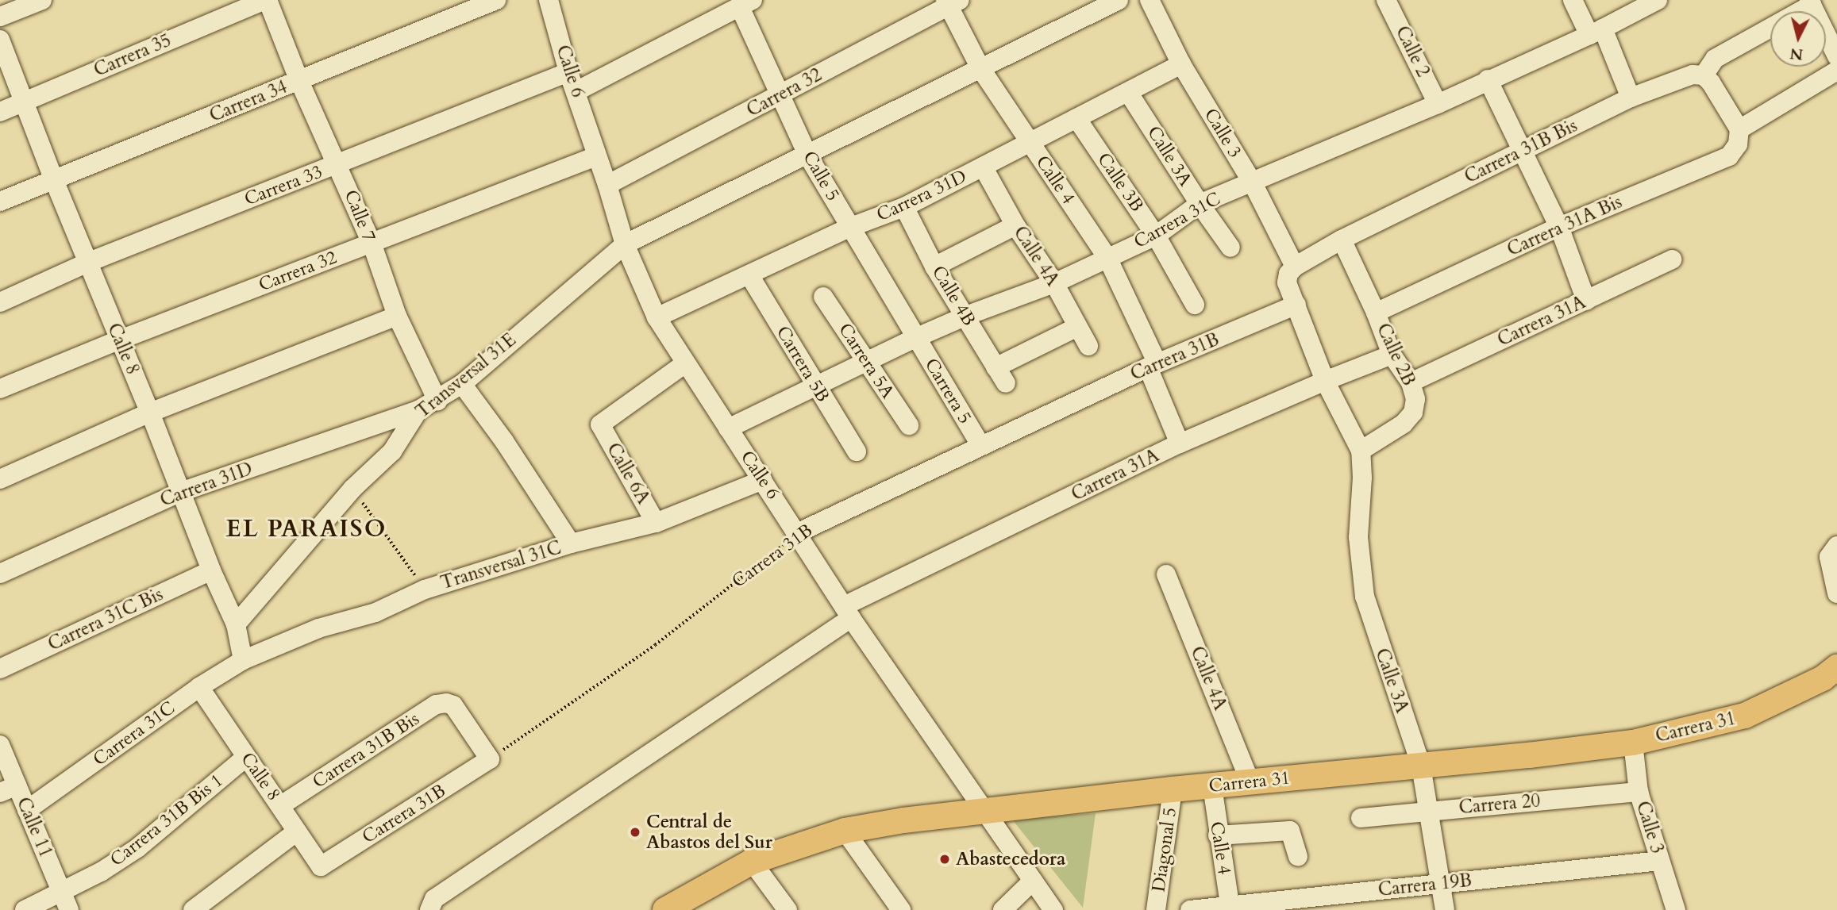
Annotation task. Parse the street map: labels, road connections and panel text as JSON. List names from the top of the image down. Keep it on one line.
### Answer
{"streets":{"main road":["Carrera 31"],"street":["Calle 2","Carrera 35","Calle 6","Carrera 32","Carrera 34","Calle 3","Carrera 31B Bis","Calle 3A","Calle 5","Calle 4","Calle 3B","Carrera 33","Carrera 31D","Calle 7","Carrera 31C","Carrera 31A Bis","Calle 4A","Calle 4B","Carrera 31A","Calle 8","Calle 2B","Carrera 31B","Carrera 5A","Carrera 5B","Transversal 31E","Carrera 5","Calle 6A","Transversal 31C","Carrera 31C Bis","Carrera 20","Carrera 31B Bis 1","Calle 11","Diagonal 5","Carrera 19B"]},"crossings":[["Calle 2","Carrera 31C"],["Carrera 35","Calle 7"],["Carrera 35","Calle 8"],["Calle 6","Carrera 32"],["Calle 6","Carrera 33"],["Calle 6","Carrera 31D"],["Calle 6","Carrera 31C"],["Calle 6","Carrera 31A"],["Calle 6","Carrera 31B"],["Calle 6","Transversal 31E"],["Calle 6","Calle 6A"],["Calle 6","Transversal 31C"],["Calle 6","Carrera 31"],["Carrera 32","Calle 5"],["Carrera 32","Calle 4"],["Carrera 32","Calle 7"],["Carrera 32","Calle 8"],["Carrera 34","Calle 7"],["Carrera 34","Calle 8"],["Calle 3","Carrera 31B Bis"],["Calle 3","Carrera 31D"],["Calle 3","Carrera 31C"],["Calle 3","Carrera 31"],["Calle 3","Carrera 20"],["Calle 3","Carrera 19B"],["Carrera 31B Bis","Calle 8"],["Carrera 31B Bis","Calle 2B"],["Carrera 31B Bis","Carrera 31B"],["Calle 3A","Carrera 31D"],["Calle 3A","Carrera 31C"],["Calle 3A","Calle 2B"],["Calle 3A","Carrera 31"],["Calle 3A","Carrera 20"],["Calle 3A","Carrera 19B"],["Calle 5","Carrera 31D"],["Calle 5","Carrera 31C"],["Calle 5","Carrera 5"],["Calle 4","Carrera 31D"],["Calle 4","Carrera 31C"],["Calle 4","Carrera 31A"],["Calle 4","Carrera 31B"],["Calle 4","Carrera 31"],["Calle 4","Carrera 19B"],["Calle 3B","Carrera 31D"],["Calle 3B","Carrera 31C"],["Carrera 33","Calle 7"],["Carrera 33","Calle 8"],["Carrera 31D","Calle 4A"],["Carrera 31D","Calle 4B"],["Carrera 31D","Calle 8"],["Carrera 31D","Carrera 5B"],["Carrera 31D","Transversal 31E"],["Calle 7","Transversal 31E"],["Carrera 31C","Calle 4A"],["Carrera 31C","Calle 4B"],["Carrera 31C","Calle 8"],["Carrera 31C","Carrera 5A"],["Carrera 31C","Carrera 5B"],["Carrera 31C","Carrera 5"],["Carrera 31C","Transversal 31C"],["Carrera 31C","Calle 11"],["Carrera 31A Bis","Calle 2B"],["Calle 4A","Calle 4B"],["Calle 4A","Carrera 31"],["Carrera 31A","Calle 2B"],["Calle 8","Carrera 31B"],["Calle 8","Transversal 31E"],["Calle 8","Transversal 31C"],["Calle 8","Carrera 31C Bis"],["Calle 8","Carrera 31B Bis 1"],["Carrera 31B","Carrera 5"],["Calle 6A","Transversal 31C"],["Carrera 31","Diagonal 5"],["Carrera 31B Bis 1","Calle 11"]],"districts":["EL PARAISO"],"places":["Central de Abastos del Sur","Abastecedora"],"north":"bottom"}
